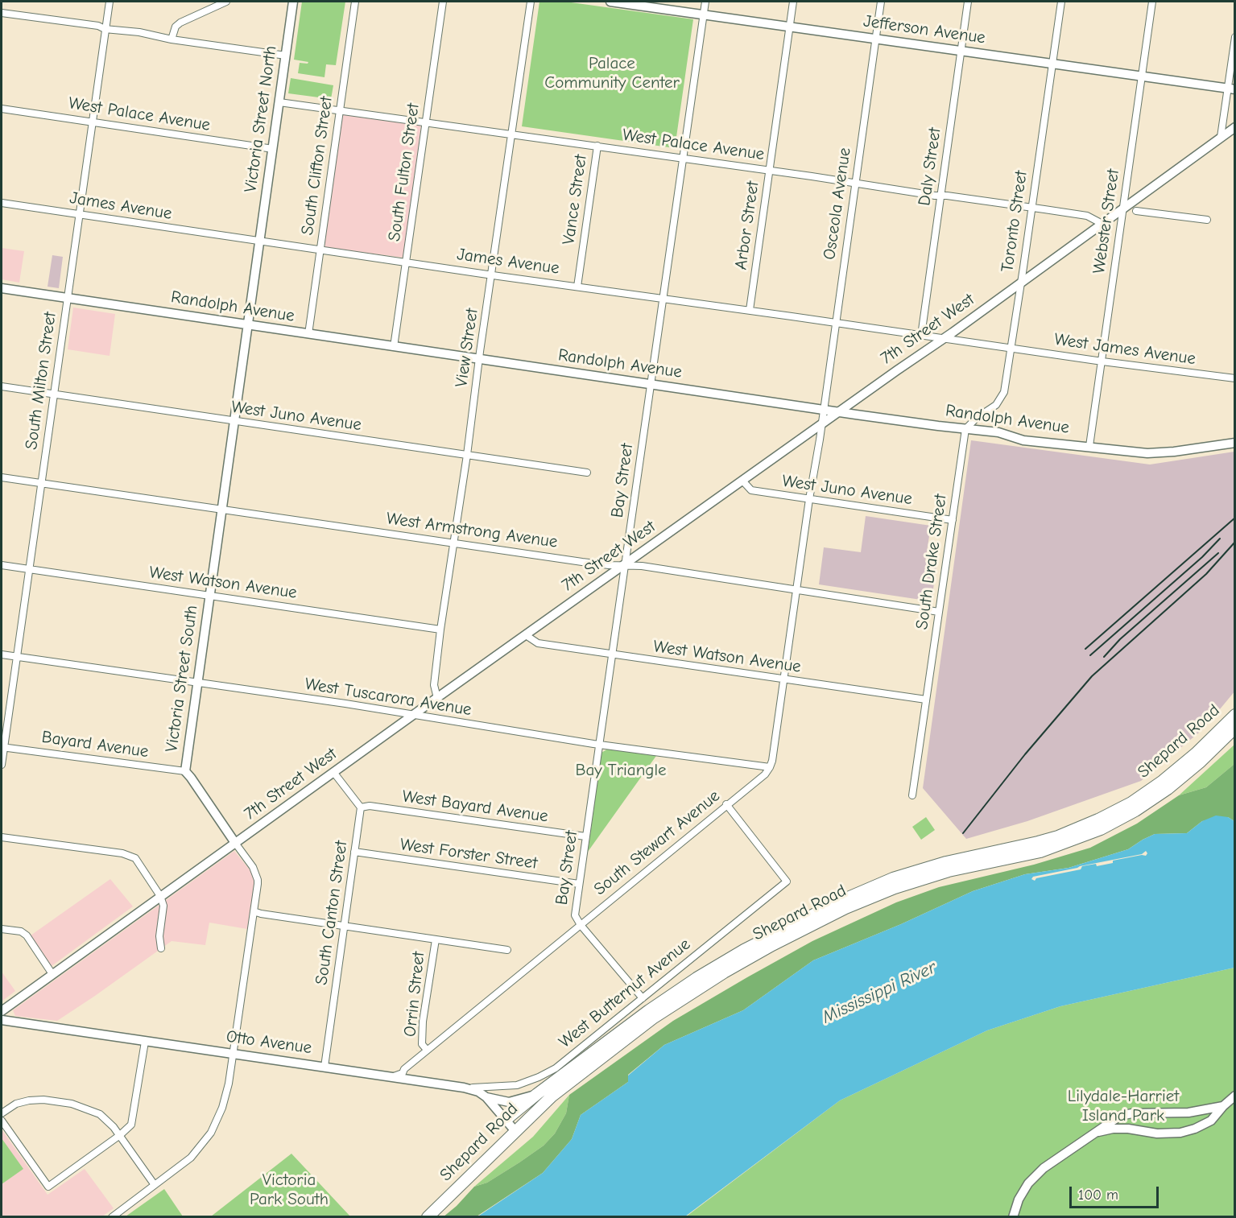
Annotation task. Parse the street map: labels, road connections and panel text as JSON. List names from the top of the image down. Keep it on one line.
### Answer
{"streets":{"highway":["Shepard Road"],"street":["Jefferson Avenue","West Palace Avenue","Victoria Street North","South Clifton Street","Daly Street","South Fulton Street","Vance Street","Osceola Avenue","James Avenue","Toronto Street","Webster Street","Arbor Street","Randolph Avenue","7th Street West","View Street","West James Avenue","South Milton Street","West Juno Avenue","Bay Street","West Armstrong Avenue","South Drake Street","West Watson Avenue","Victoria Street South","West Tuscarora Avenue","Bayard Avenue","West Bayard Avenue","South Stewart Avenue","West Forster Street","South Canton Street","West Butternut Avenue","Orrin Street","Otto Avenue"]},"crossings":[["Jefferson Avenue","Daly Street"],["Jefferson Avenue","Osceola Avenue"],["Jefferson Avenue","Toronto Street"],["Jefferson Avenue","Webster Street"],["Jefferson Avenue","Arbor Street"],["Jefferson Avenue","Bay Street"],["West Palace Avenue","Victoria Street North"],["West Palace Avenue","South Clifton Street"],["West Palace Avenue","Daly Street"],["West Palace Avenue","South Fulton Street"],["West Palace Avenue","Vance Street"],["West Palace Avenue","Osceola Avenue"],["West Palace Avenue","Toronto Street"],["West Palace Avenue","Arbor Street"],["West Palace Avenue","7th Street West"],["West Palace Avenue","View Street"],["West Palace Avenue","South Milton Street"],["West Palace Avenue","Bay Street"],["Victoria Street North","James Avenue"],["Victoria Street North","Victoria Street South"],["South Clifton Street","James Avenue"],["South Clifton Street","Randolph Avenue"],["Daly Street","James Avenue"],["South Fulton Street","James Avenue"],["South Fulton Street","Randolph Avenue"],["Vance Street","James Avenue"],["Osceola Avenue","James Avenue"],["Osceola Avenue","Randolph Avenue"],["Osceola Avenue","7th Street West"],["James Avenue","Toronto Street"],["James Avenue","Arbor Street"],["James Avenue","7th Street West"],["James Avenue","View Street"],["James Avenue","West James Avenue"],["James Avenue","South Milton Street"],["James Avenue","Bay Street"],["James Avenue","Victoria Street South"],["Toronto Street","Randolph Avenue"],["Toronto Street","7th Street West"],["Toronto Street","West James Avenue"],["Toronto Street","South Drake Street"],["Webster Street","Randolph Avenue"],["Webster Street","7th Street West"],["Webster Street","West James Avenue"],["Randolph Avenue","7th Street West"],["Randolph Avenue","View Street"],["Randolph Avenue","South Milton Street"],["Randolph Avenue","Bay Street"],["Randolph Avenue","South Drake Street"],["Randolph Avenue","Victoria Street South"],["7th Street West","View Street"],["7th Street West","West Juno Avenue"],["7th Street West","Bay Street"],["7th Street West","West Armstrong Avenue"],["7th Street West","West Watson Avenue"],["7th Street West","Victoria Street South"],["7th Street West","West Tuscarora Avenue"],["View Street","West Juno Avenue"],["View Street","West Armstrong Avenue"],["View Street","West Watson Avenue"],["South Milton Street","West Juno Avenue"],["South Milton Street","West Armstrong Avenue"],["South Milton Street","West Watson Avenue"],["South Milton Street","West Tuscarora Avenue"],["South Milton Street","Bayard Avenue"],["West Juno Avenue","South Drake Street"],["West Juno Avenue","Victoria Street South"],["Bay Street","West Armstrong Avenue"],["Bay Street","West Watson Avenue"],["Bay Street","West Tuscarora Avenue"],["Bay Street","West Bayard Avenue"],["Bay Street","South Stewart Avenue"],["Bay Street","West Forster Street"],["Bay Street","West Butternut Avenue"],["West Armstrong Avenue","South Drake Street"],["West Armstrong Avenue","Victoria Street South"],["South Drake Street","West Watson Avenue"],["West Watson Avenue","Victoria Street South"],["Victoria Street South","West Tuscarora Avenue"],["Victoria Street South","Bayard Avenue"],["Victoria Street South","Otto Avenue"],["West Tuscarora Avenue","South Stewart Avenue"],["Shepard Road","Otto Avenue"],["West Bayard Avenue","South Canton Street"],["South Stewart Avenue","West Butternut Avenue"],["South Stewart Avenue","Orrin Street"],["South Stewart Avenue","Otto Avenue"],["West Forster Street","South Canton Street"],["South Canton Street","Otto Avenue"],["West Butternut Avenue","Otto Avenue"]],"water":["Mississippi River"],"parks":["Palace Community Center","Bay Triangle","Lilydale-Harriet Island Park","Victoria Park South"],"scale_bar":"100 m"}
